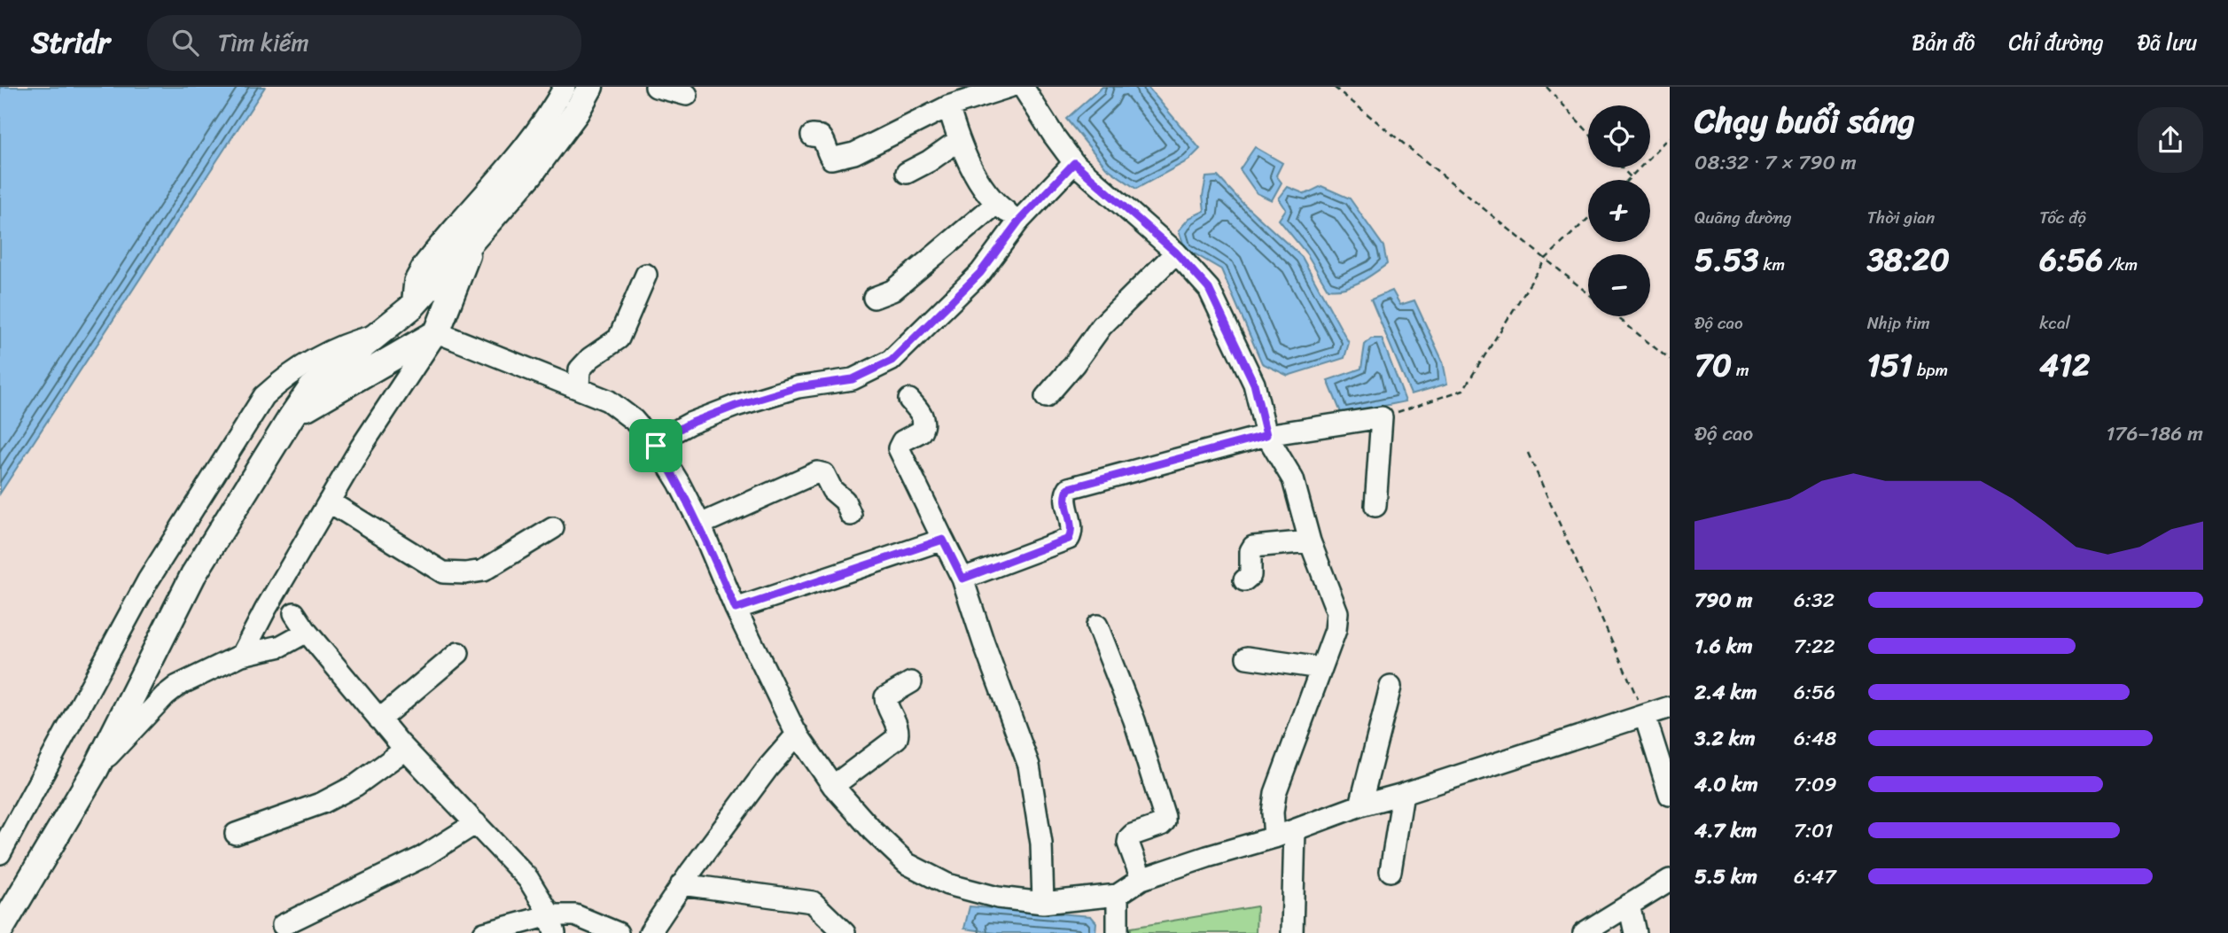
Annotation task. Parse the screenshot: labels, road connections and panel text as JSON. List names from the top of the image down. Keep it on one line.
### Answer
{"page":{"header":"Stridr","search":"Tìm kiếm","nav":["Bản đồ","Chỉ đường","Đã lưu"],"heading":["Chạy buổi sáng","08:32 · 7 × 790 m"],"map_buttons":["+","−"],"stats":[["Quãng đường","5.53 km"],["Thời gian","38:20"],["Tốc độ","6:56 /km"],["Độ cao","70 m"],["Nhịp tim","151 bpm"],["kcal","412"]],"chart":["Độ cao","176–186 m"],"list":[{"name":"790 m","note":"6:32"},{"name":"1.6 km","note":"7:22"},{"name":"2.4 km","note":"6:56"},{"name":"3.2 km","note":"6:48"},{"name":"4.0 km","note":"7:09"},{"name":"4.7 km","note":"7:01"},{"name":"5.5 km","note":"6:47"}]}}
